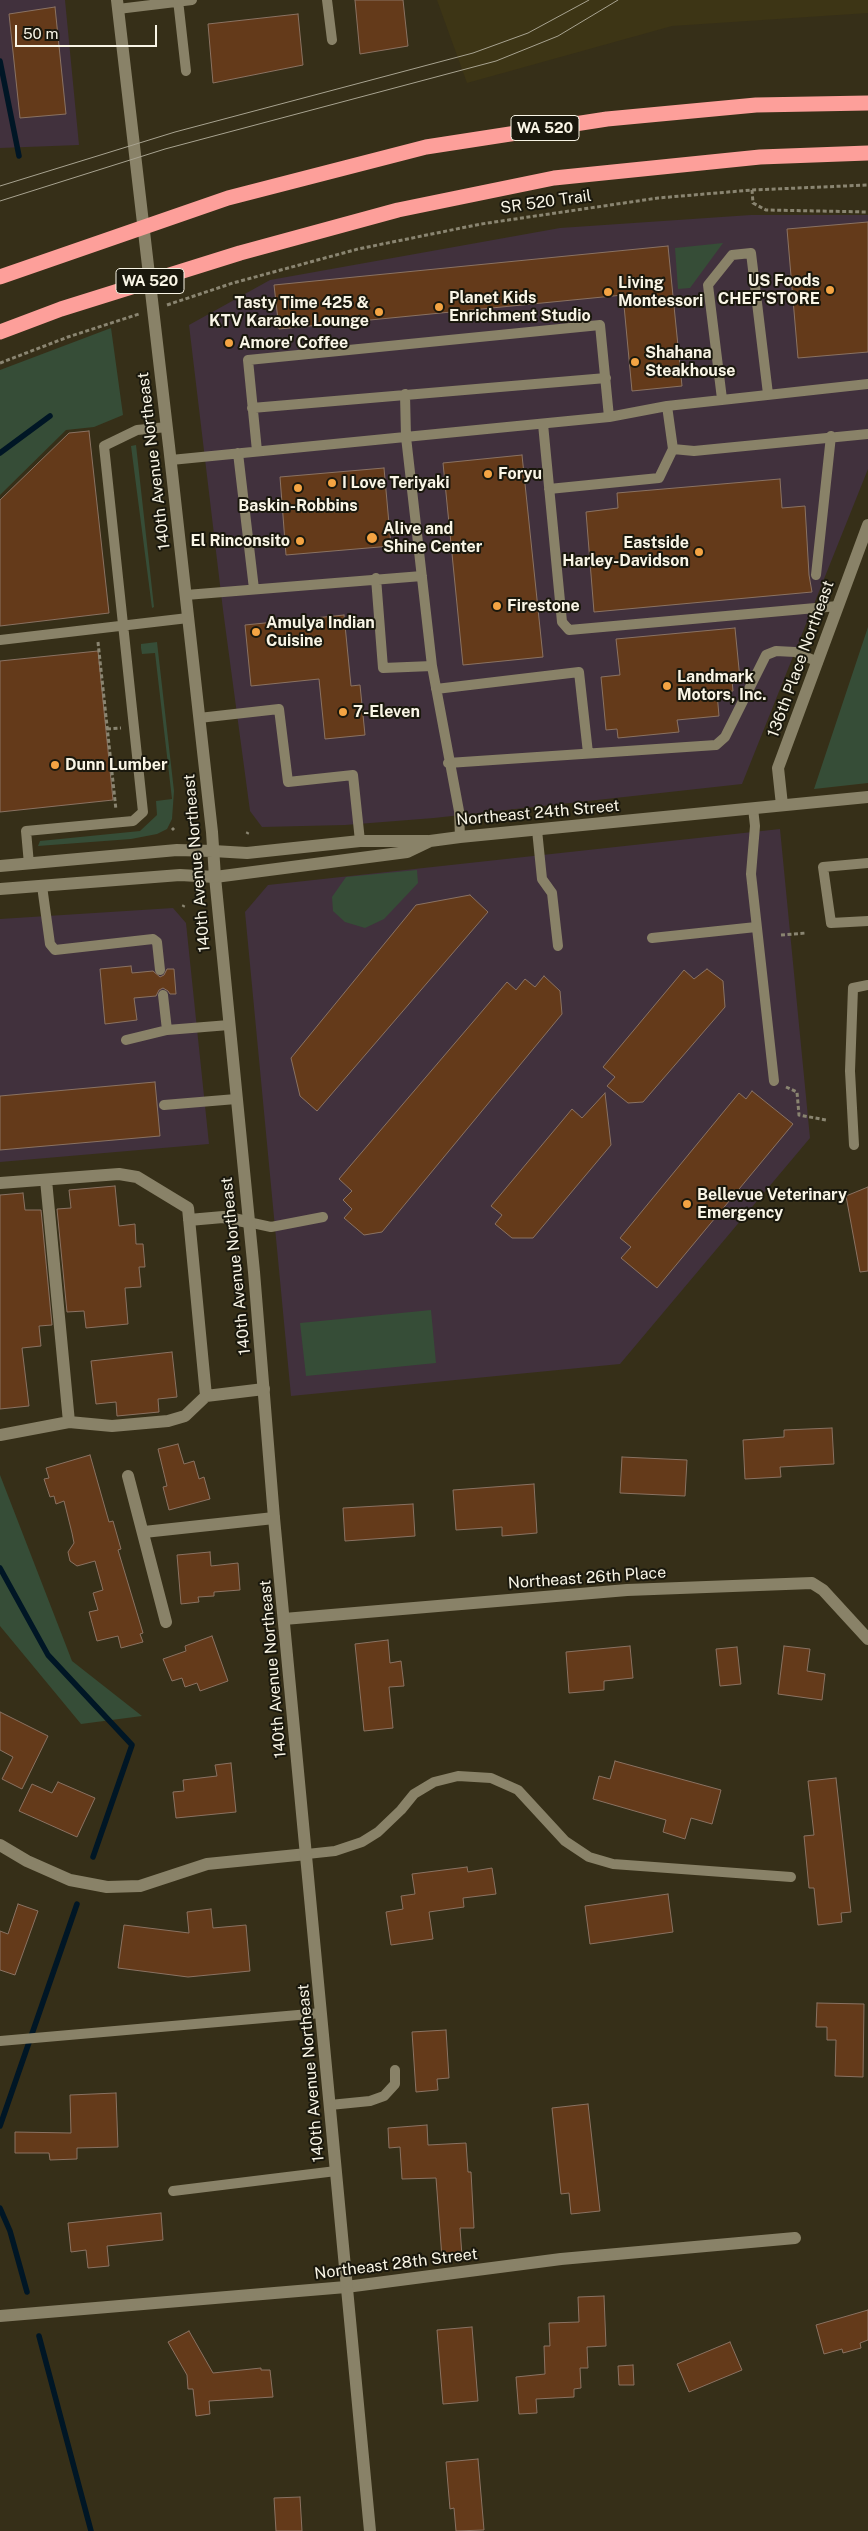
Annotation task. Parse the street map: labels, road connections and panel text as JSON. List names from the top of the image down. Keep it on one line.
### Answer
{"streets":{"highway":["WA 520"],"street":["140th Avenue Northeast","136th Place Northeast","Northeast 24th Street","Northeast 26th Place","Northeast 28th Street"],"path":["SR 520 Trail"]},"crossings":[["140th Avenue Northeast","Northeast 24th Street"],["140th Avenue Northeast","Northeast 26th Place"],["140th Avenue Northeast","Northeast 28th Street"],["136th Place Northeast","Northeast 24th Street"]],"places":["US Foods CHEF'STORE","Living Montessori","Planet Kids Enrichment Studio","Tasty Time 425 & KTV Karaoke Lounge","Amore' Coffee","Shahana Steakhouse","Foryu","I Love Teriyaki","Baskin-Robbins","Alive and Shine Center","El Rinconsito","Eastside Harley-Davidson","Firestone","Amulya Indian Cuisine","Landmark Motors, Inc.","7-Eleven","Dunn Lumber","Bellevue Veterinary Emergency"],"scale_bar":"50 m"}
